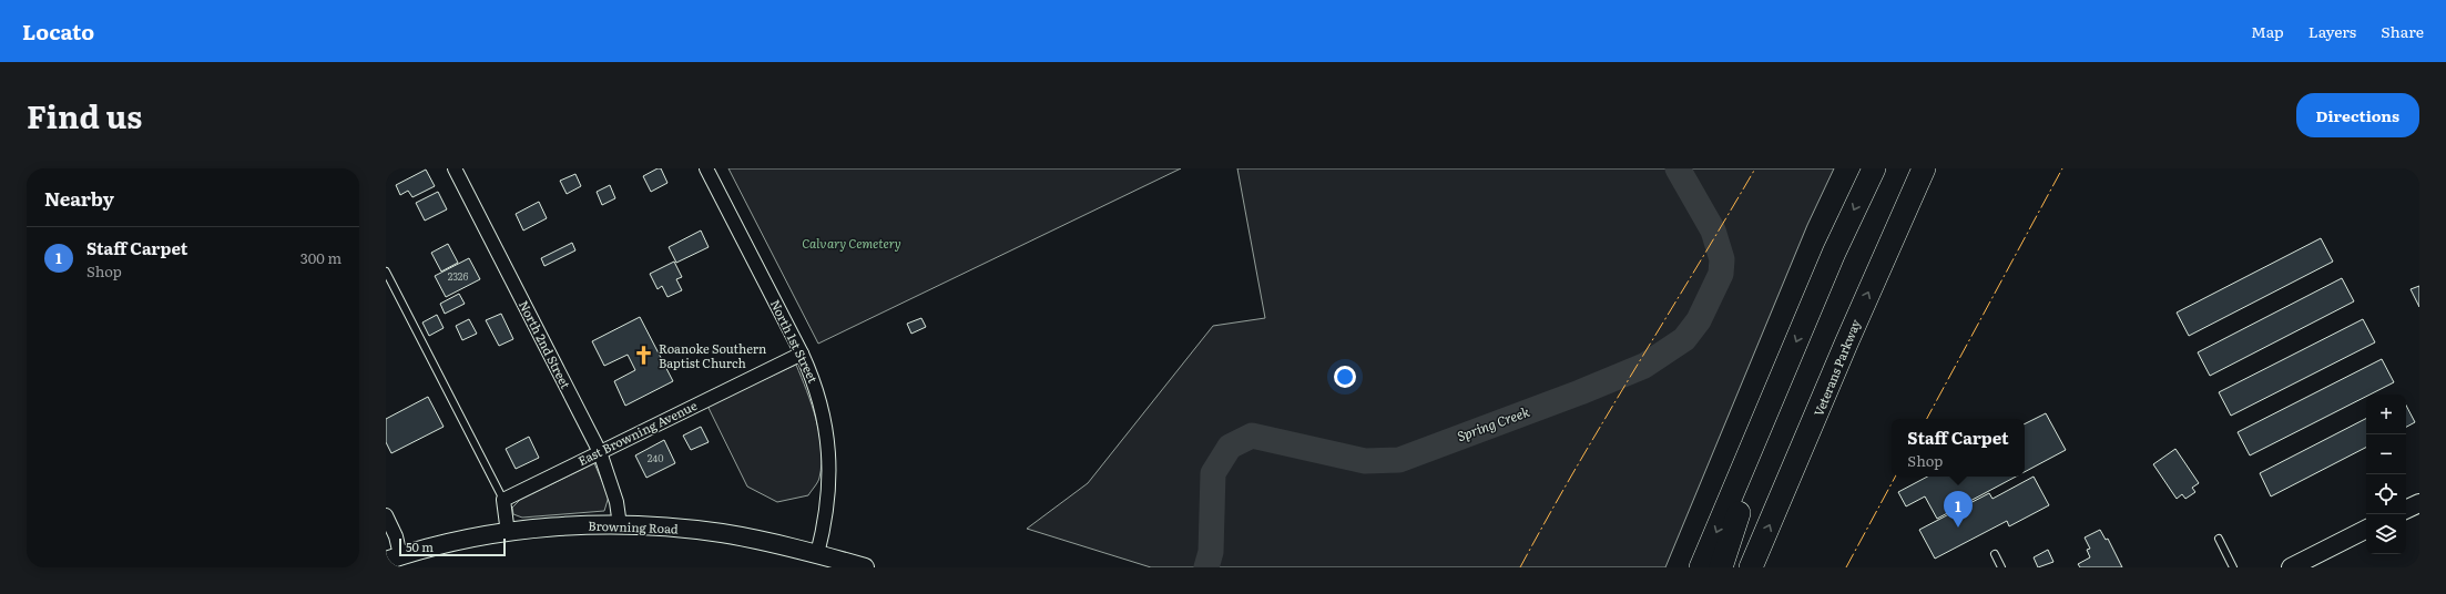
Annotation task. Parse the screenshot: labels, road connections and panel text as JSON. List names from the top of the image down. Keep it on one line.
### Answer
{"streets":{"highway":["Veterans Parkway"],"street":["North 1st Street","North 2nd Street","East Browning Avenue","Browning Road"]},"crossings":[["North 1st Street","East Browning Avenue"],["North 1st Street","Browning Road"],["North 2nd Street","East Browning Avenue"],["North 2nd Street","Browning Road"]],"water":["Spring Creek"],"parks":["Calvary Cemetery"],"places":{"church":["Roanoke Southern Baptist Church"]},"house_numbers":["2326","240"],"scale_bar":"50 m","page":{"header":"Locato","nav":["Map","Layers","Share"],"title":"Find us","buttons":"Directions","heading":"Nearby","list":[{"mark":"1","name":"Staff Carpet","note":"Shop","value":"300 m"}],"map_buttons":["+","−"],"popup":["Staff Carpet","Shop"],"pins":"1","scale":"50 m"}}
